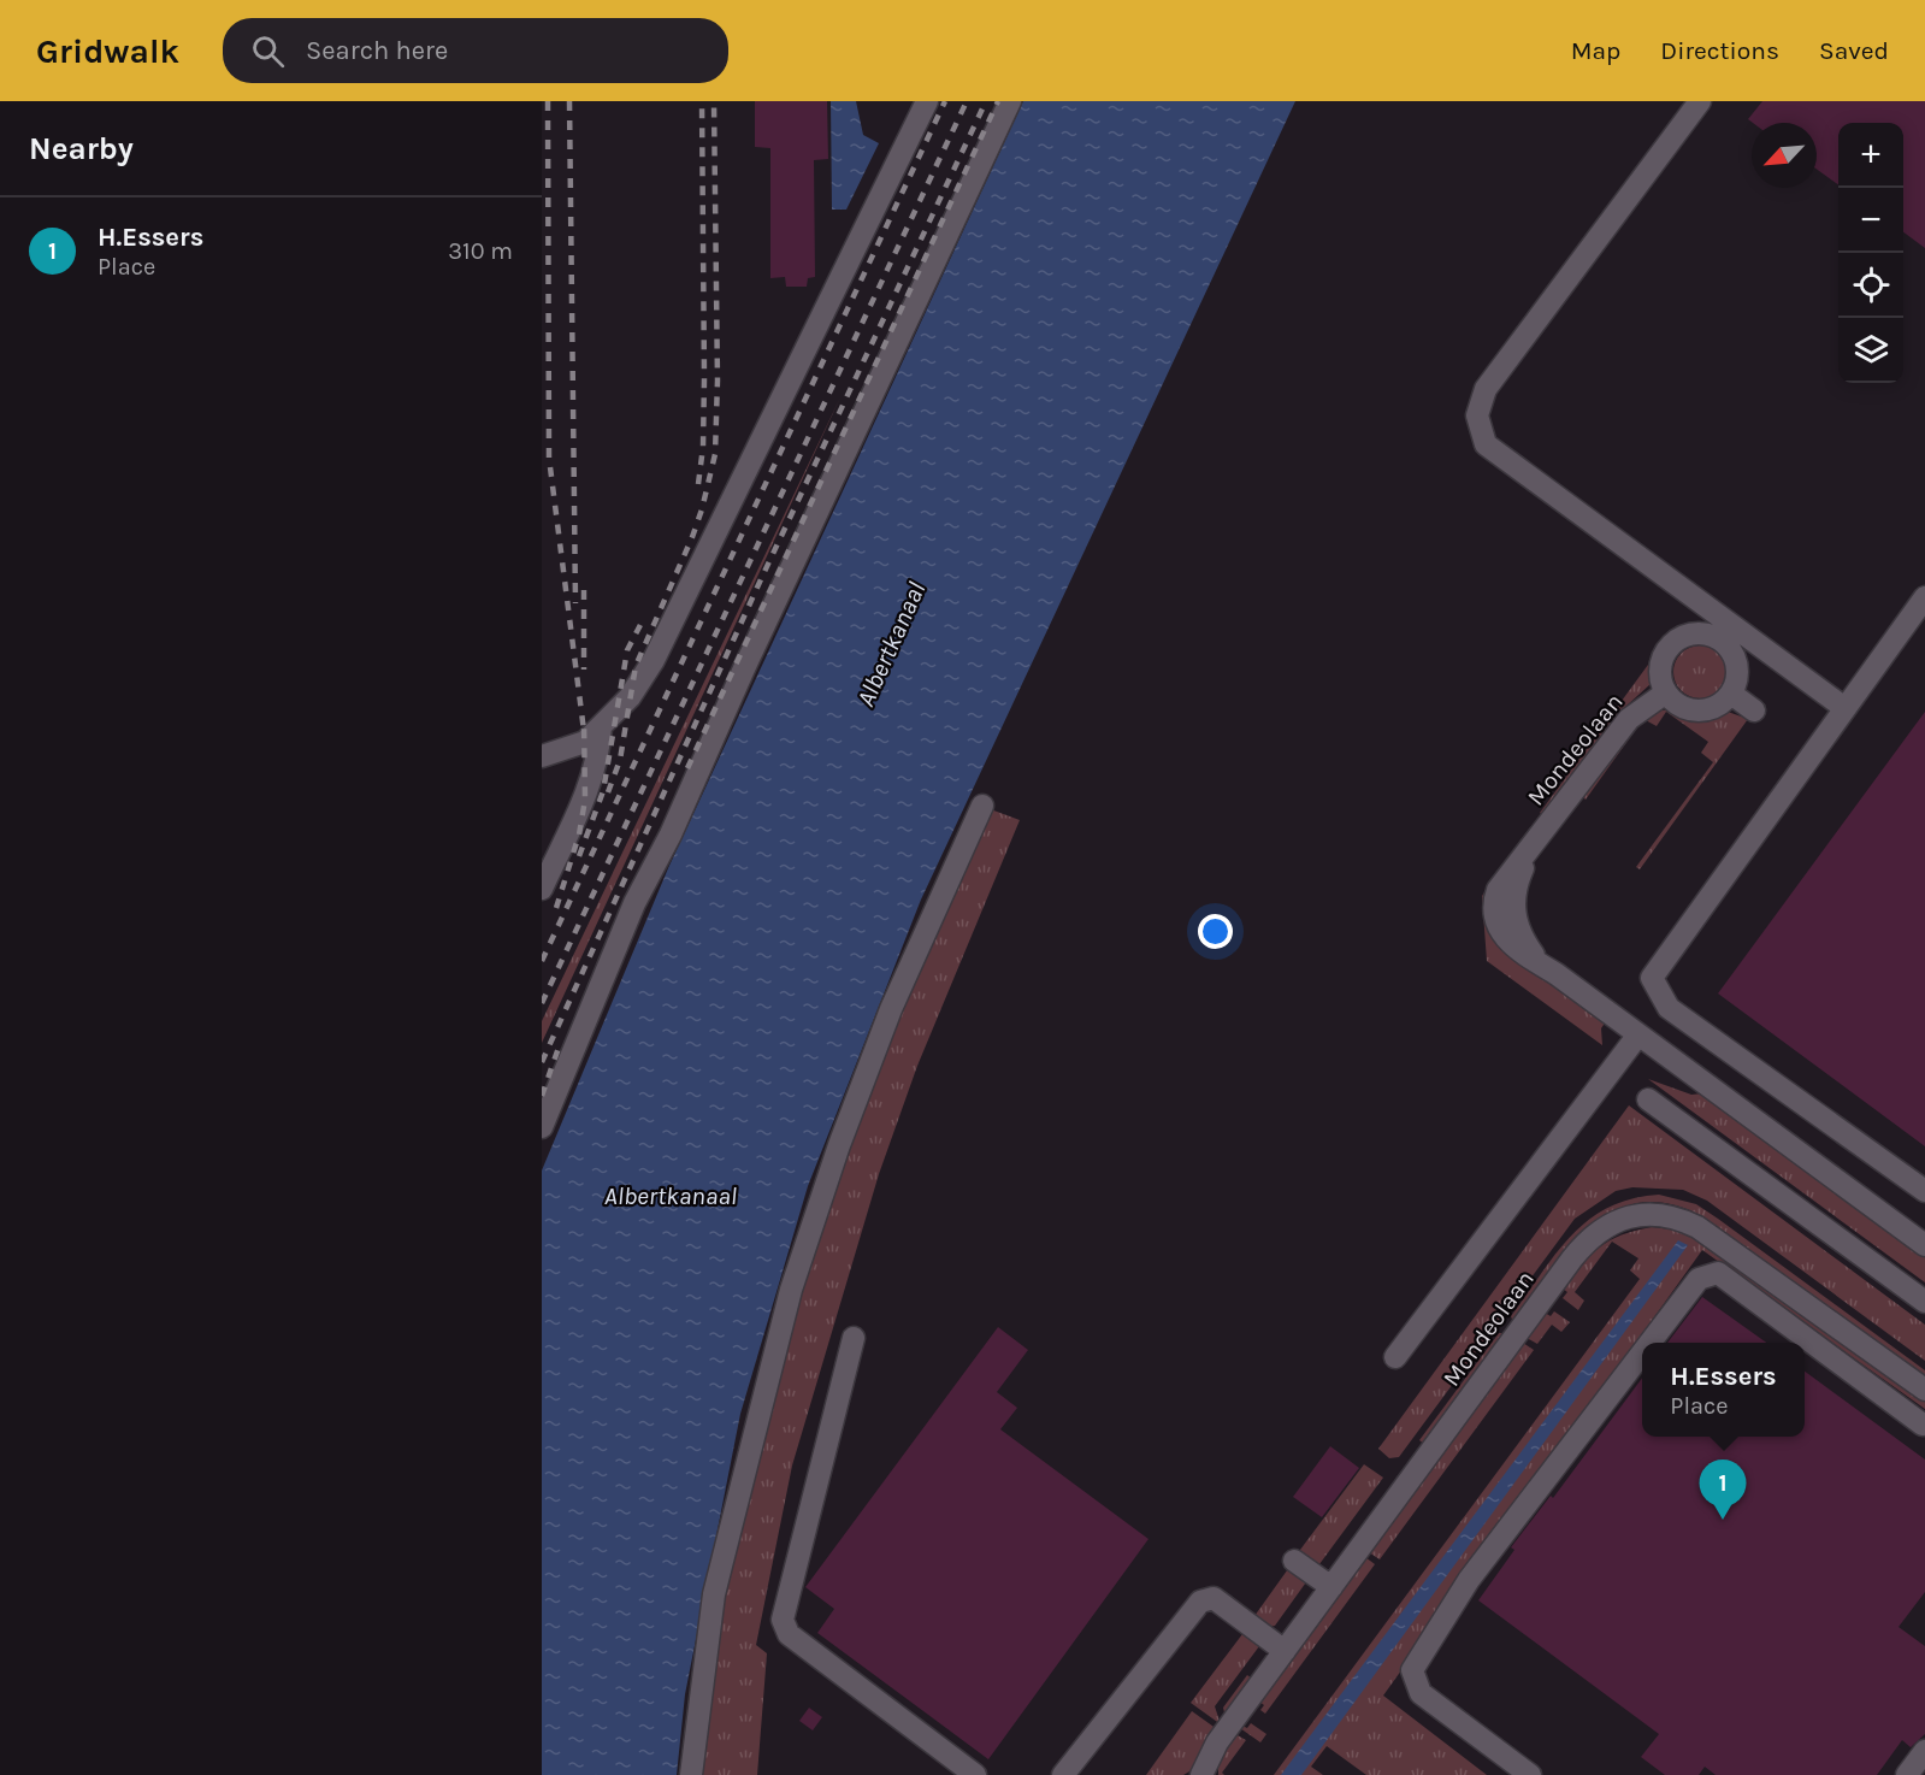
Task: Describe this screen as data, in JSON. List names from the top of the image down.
{
  "streets": {
    "street": ["Mondeolaan"]
  },
  "water": ["Albertkanaal"],
  "north": "bottom left",
  "page": {
    "header": "Gridwalk",
    "search": "Search here",
    "nav": ["Map", "Directions", "Saved"],
    "heading": "Nearby",
    "map_buttons": ["+", "−"],
    "list": [
      {
        "mark": "1",
        "name": "H.Essers",
        "note": "Place",
        "value": "310 m"
      }
    ],
    "popup": ["H.Essers", "Place"],
    "pins": "1"
  }
}
